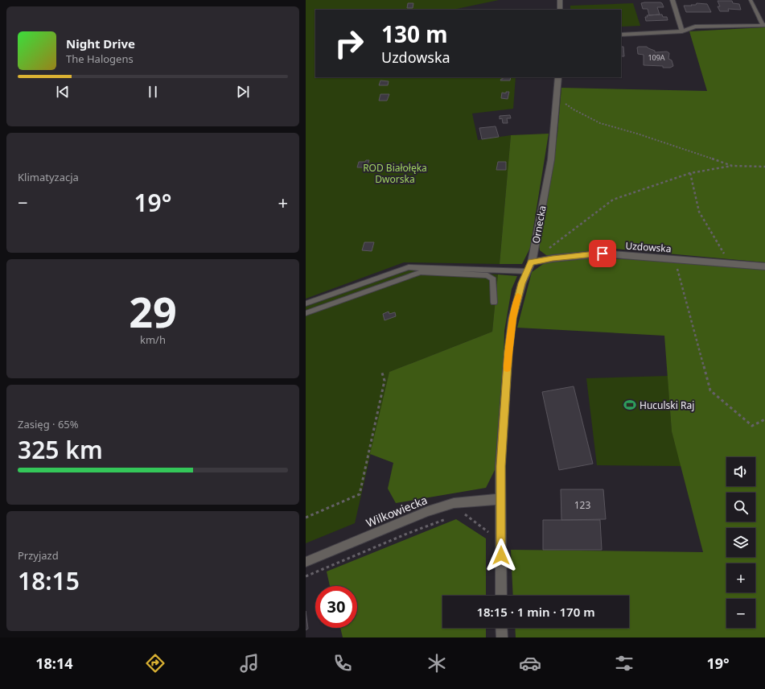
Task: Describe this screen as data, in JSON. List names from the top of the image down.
{
  "streets": {
    "street": ["Ornecka", "Uzdowska", "Wilkowiecka"]
  },
  "crossings": [
    ["Ornecka", "Uzdowska"],
    ["Ornecka", "Wilkowiecka"]
  ],
  "parks": ["ROD Białołęka Dworska"],
  "places": {
    "sports": ["Huculski Raj"]
  },
  "house_numbers": ["109A", "123"],
  "page": {
    "turn": ["130 m", "Uzdowska"],
    "song": ["Night Drive", "The Halogens"],
    "tile": [
      "Klimatyzacja",
      ["29", "km/h"],
      ["Zasięg · 65%", "325 km"],
      ["Przyjazd", "18:15"]
    ],
    "heat": ["−", "19°", "+"],
    "map_buttons": ["+", "−"],
    "limit": "30",
    "trip": "18:15 · 1 min · 170 m",
    "tabs": ["18:14", "19°"]
  }
}
